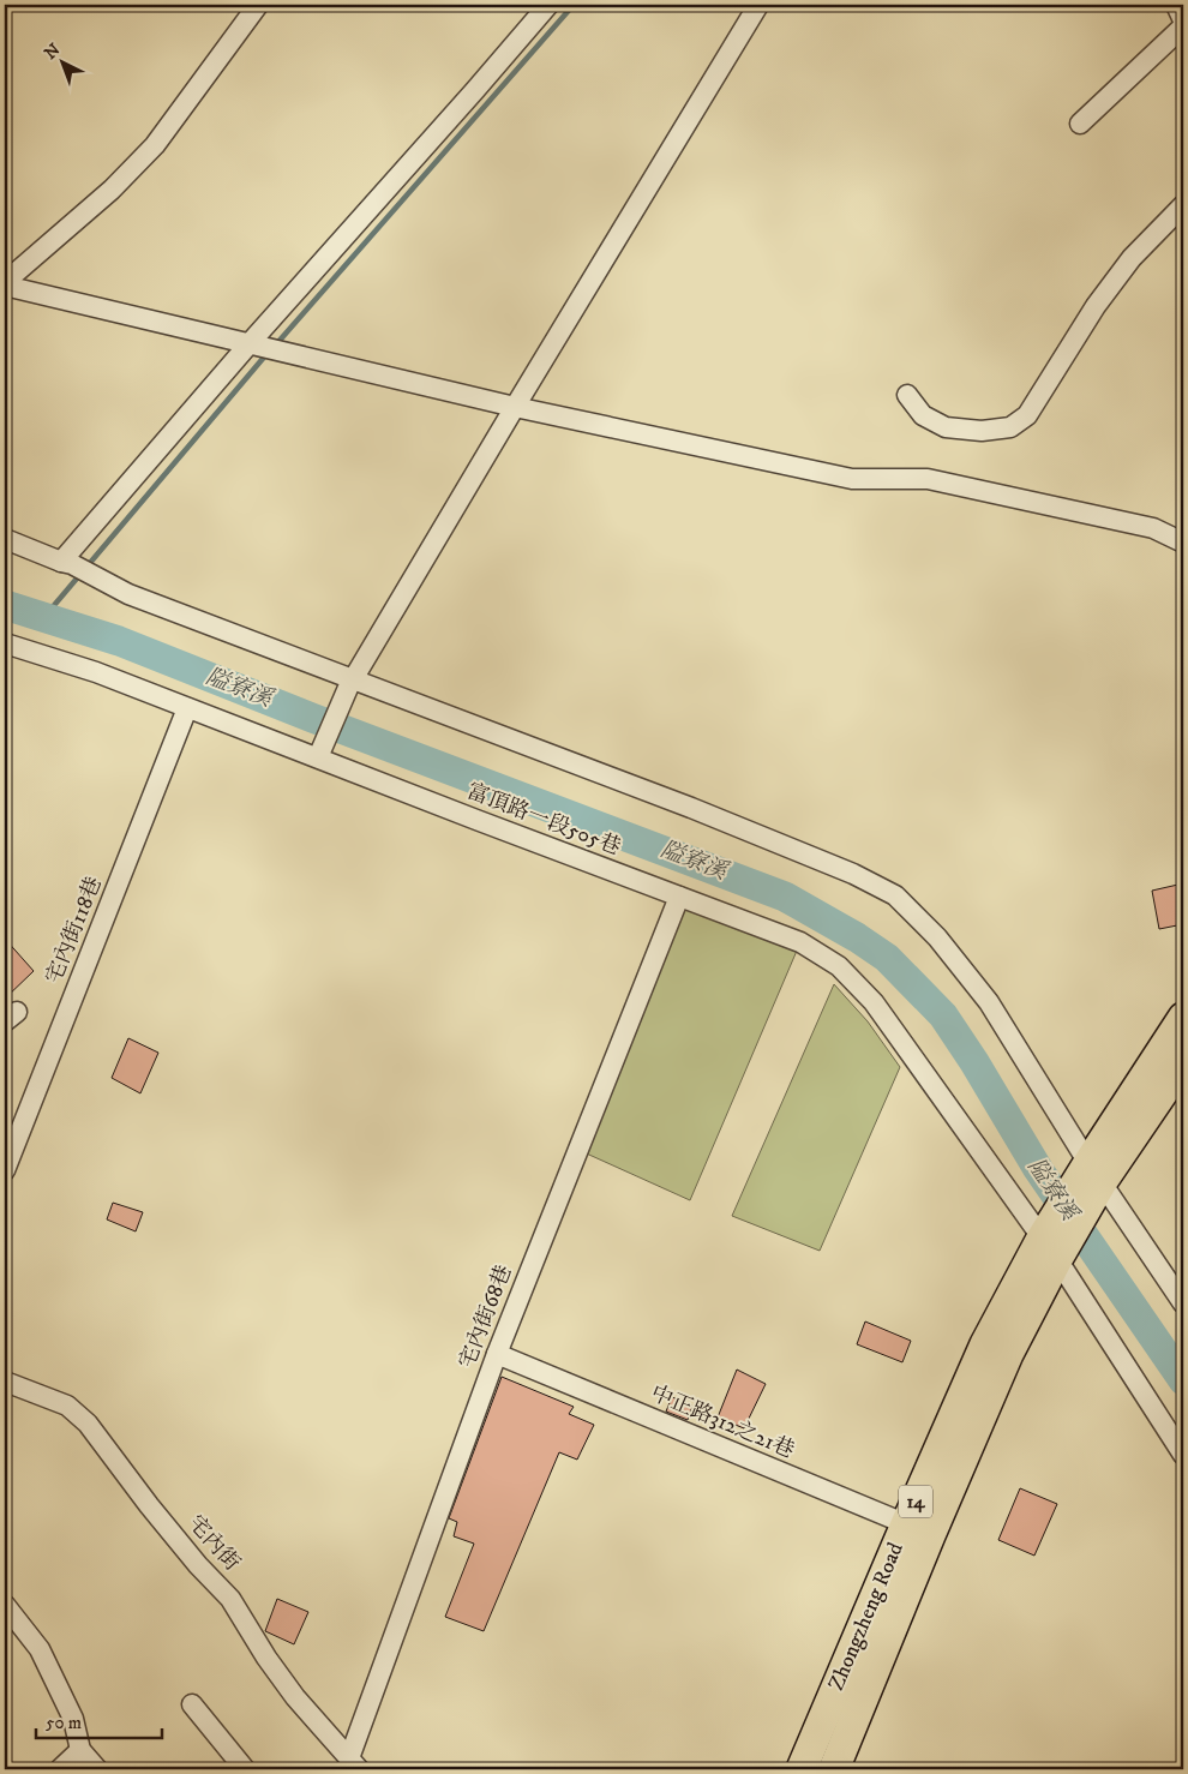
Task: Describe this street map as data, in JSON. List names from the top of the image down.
{
  "streets": {
    "main road": ["14", "Zhongzheng Road"],
    "street": [
      "富頂路一段505巷",
      "宅內街118巷",
      "宅內街68巷",
      "中正路312之21巷",
      "宅內街"
    ]
  },
  "crossings": [
    ["富頂路一段505巷", "宅內街118巷"],
    ["富頂路一段505巷", "宅內街68巷"],
    ["富頂路一段505巷", "14"],
    ["富頂路一段505巷", "Zhongzheng Road"],
    ["宅內街68巷", "中正路312之21巷"],
    ["宅內街68巷", "宅內街"],
    ["中正路312之21巷", "Zhongzheng Road"],
    ["14", "Zhongzheng Road"]
  ],
  "water": ["隘寮溪"],
  "scale_bar": "50 m",
  "north": "top left"
}
